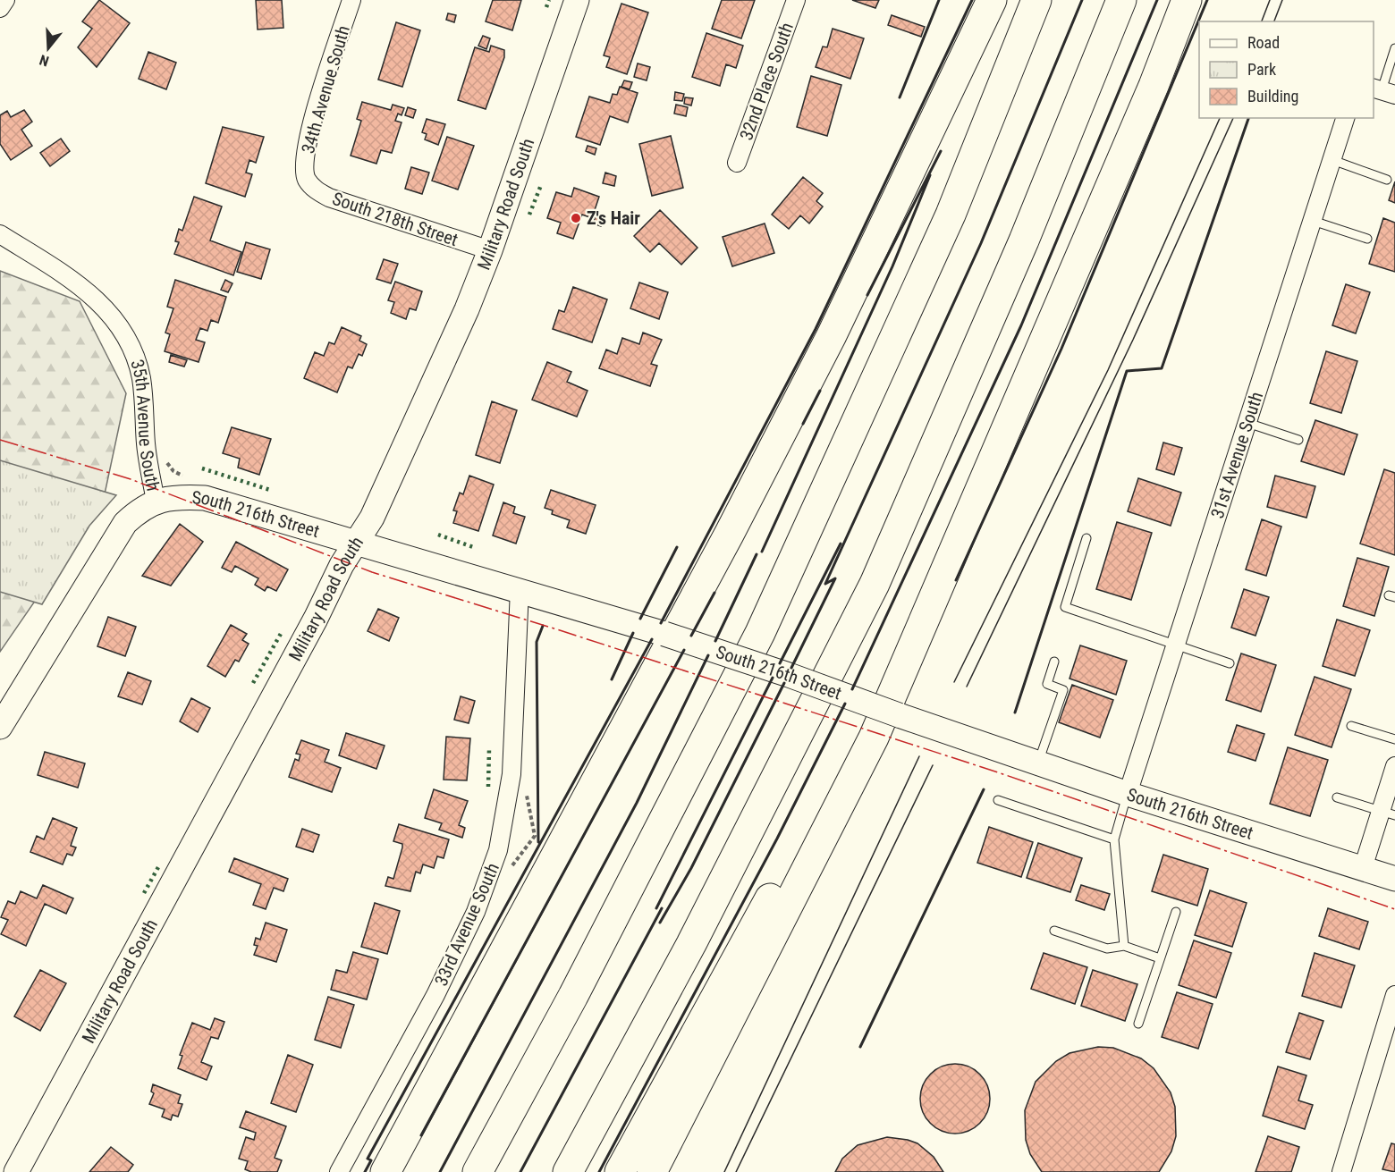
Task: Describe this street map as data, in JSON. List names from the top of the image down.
{
  "streets": {
    "main road": ["Military Road South", "35th Avenue South", "South 216th Street"],
    "street": [
      "32nd Place South",
      "34th Avenue South",
      "South 218th Street",
      "31st Avenue South",
      "33rd Avenue South"
    ]
  },
  "crossings": [
    ["34th Avenue South", "South 218th Street"],
    ["Military Road South", "South 218th Street"],
    ["Military Road South", "South 216th Street"],
    ["35th Avenue South", "South 216th Street"],
    ["31st Avenue South", "South 216th Street"],
    ["South 216th Street", "33rd Avenue South"]
  ],
  "places": ["Z's Hair"],
  "legend": ["Road", "Park", "Building"],
  "north": "bottom"
}
